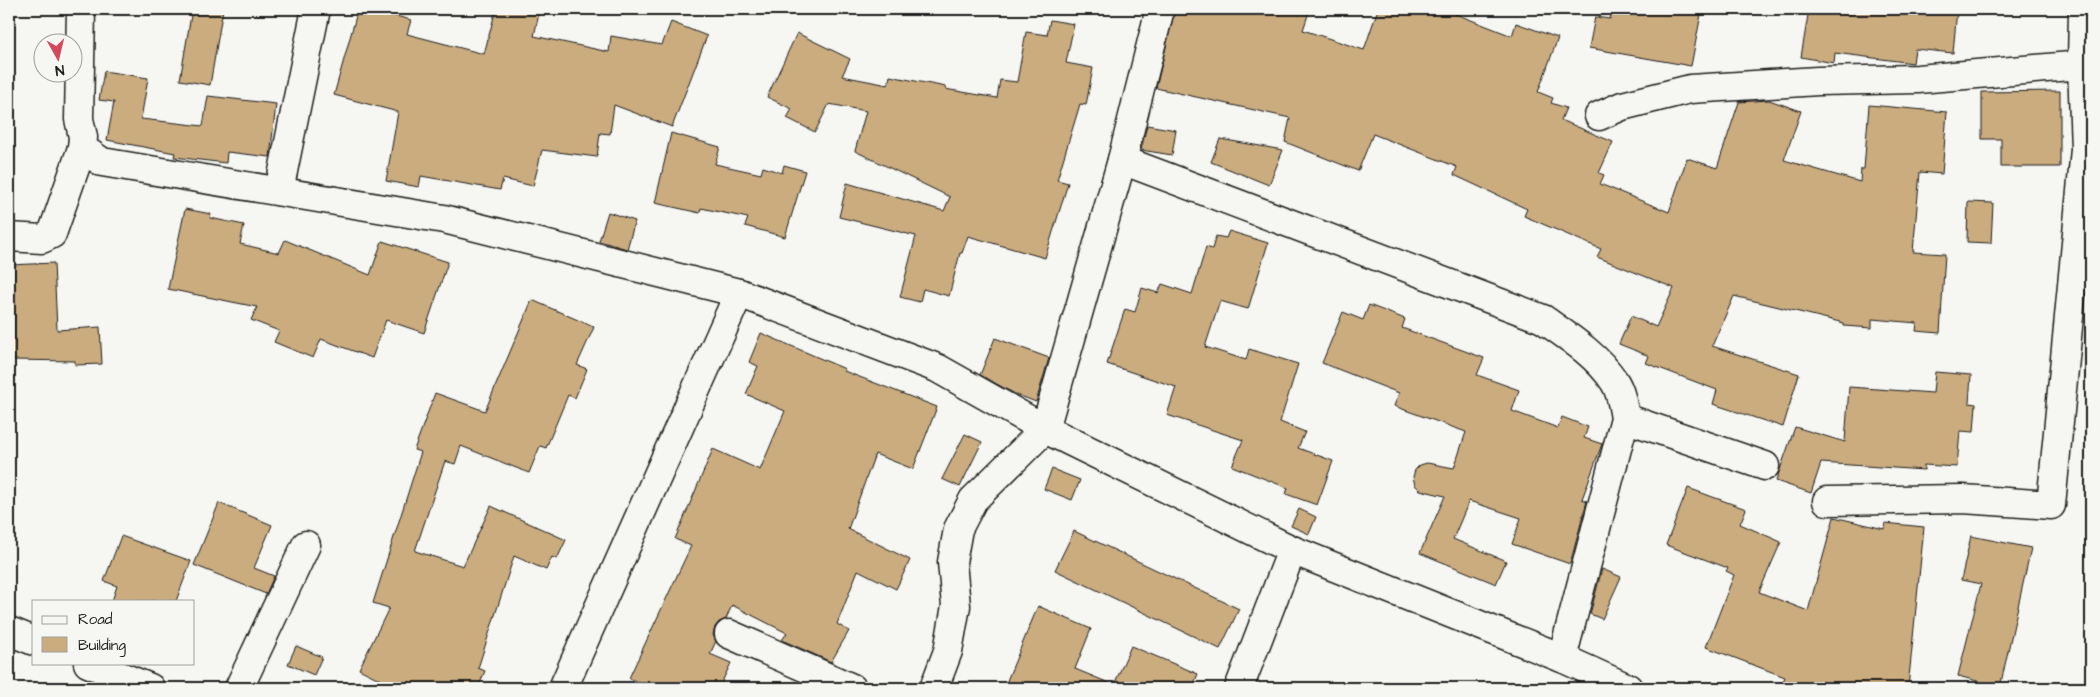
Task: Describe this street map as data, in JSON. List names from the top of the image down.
{
  "legend": ["Road", "Building"],
  "north": "bottom"
}
